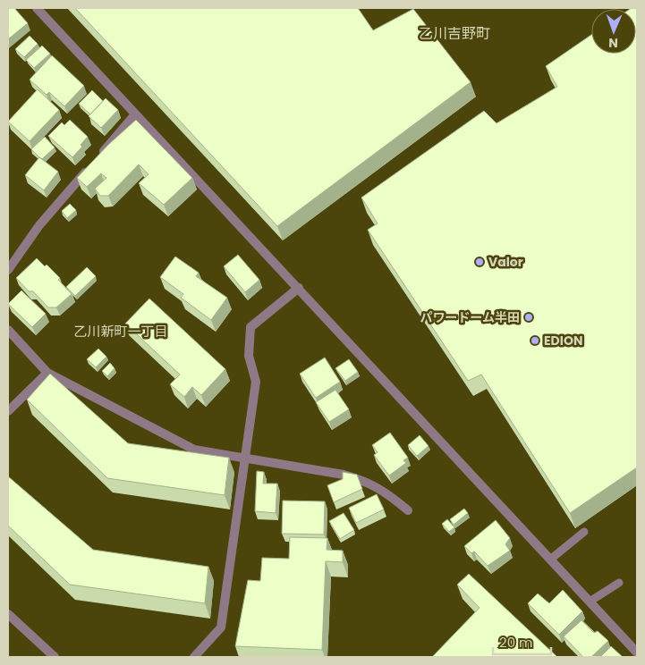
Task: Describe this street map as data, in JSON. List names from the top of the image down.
{
  "districts": ["乙川吉野町", "乙川新町一丁目"],
  "places": ["Valor", "パワードーム半田", "EDION"],
  "scale_bar": "20 m",
  "north": "bottom"
}
